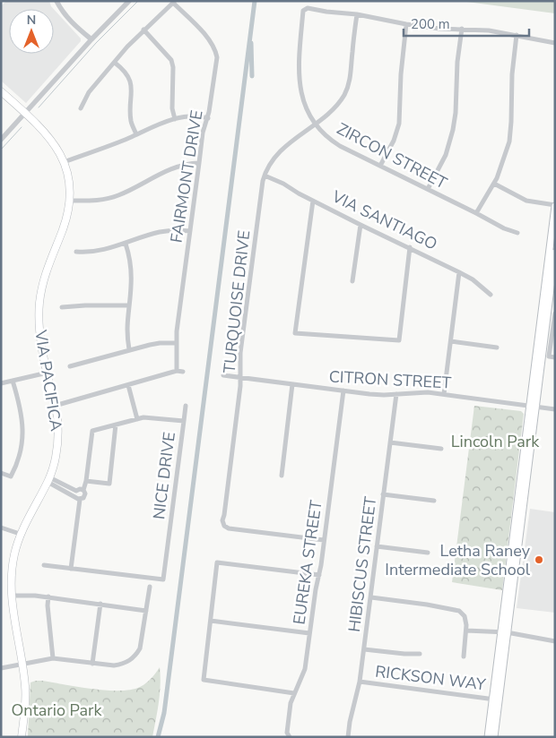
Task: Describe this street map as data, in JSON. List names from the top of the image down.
{
  "streets": {
    "main road": ["VIA PACIFICA"],
    "street": [
      "ZIRCON STREET",
      "FAIRMONT DRIVE",
      "VIA SANTIAGO",
      "TURQUOISE DRIVE",
      "CITRON STREET",
      "NICE DRIVE",
      "EUREKA STREET",
      "HIBISCUS STREET",
      "RICKSON WAY"
    ]
  },
  "crossings": [
    ["ZIRCON STREET", "TURQUOISE DRIVE"],
    ["VIA SANTIAGO", "TURQUOISE DRIVE"],
    ["TURQUOISE DRIVE", "CITRON STREET"],
    ["TURQUOISE DRIVE", "EUREKA STREET"],
    ["CITRON STREET", "EUREKA STREET"],
    ["CITRON STREET", "HIBISCUS STREET"],
    ["HIBISCUS STREET", "RICKSON WAY"]
  ],
  "parks": ["Lincoln Park", "Ontario Park"],
  "places": ["Letha Raney Intermediate School"],
  "scale_bar": "200 m",
  "north": "top"
}
